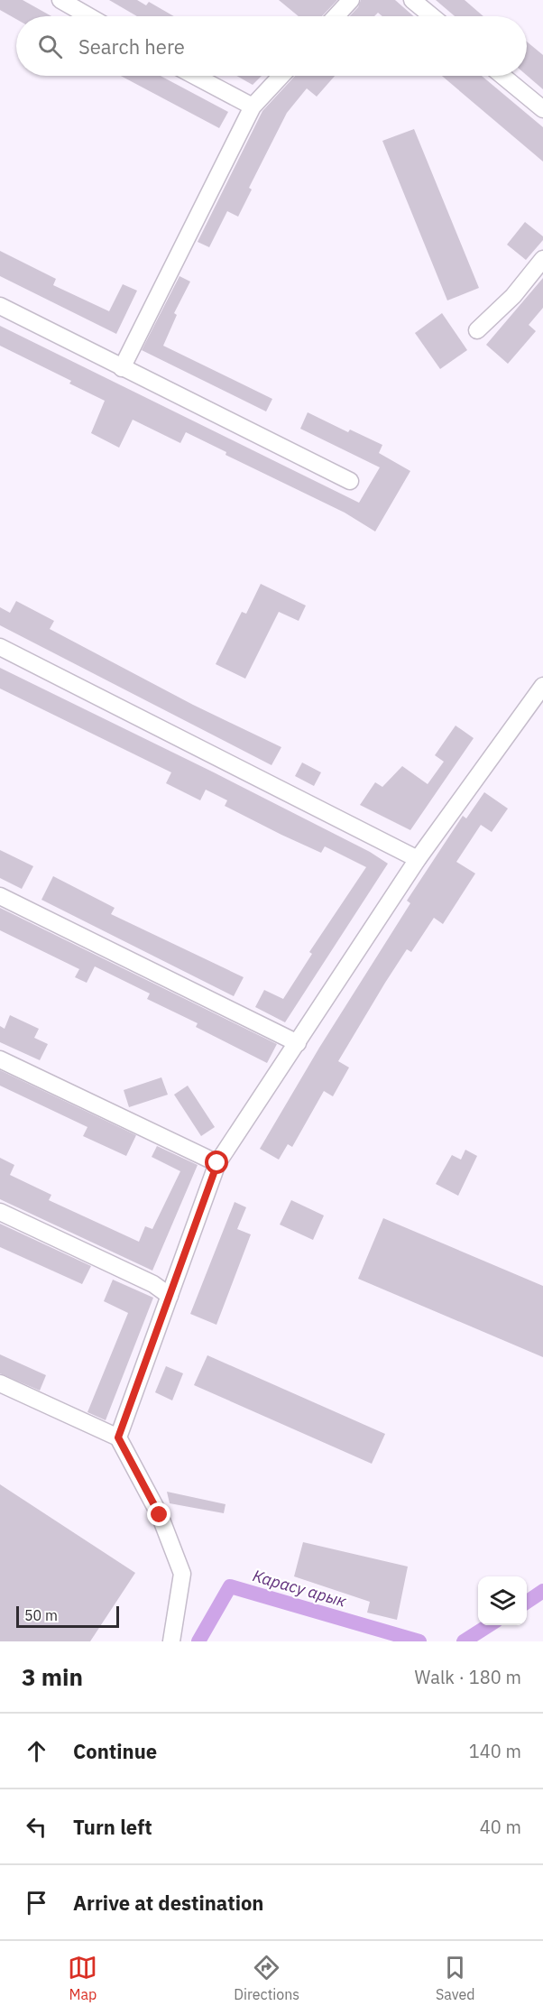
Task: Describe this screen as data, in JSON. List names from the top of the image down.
{
  "water": ["Карасу арык"],
  "scale_bar": "50 m",
  "page": {
    "search": "Search here",
    "scale": "50 m",
    "heading": ["3 min", "Walk · 180 m"],
    "list": [
      ["Continue", "140 m"],
      ["Turn left", "40 m"],
      "Arrive at destination"
    ],
    "nav": ["Map", "Directions", "Saved"]
  }
}
